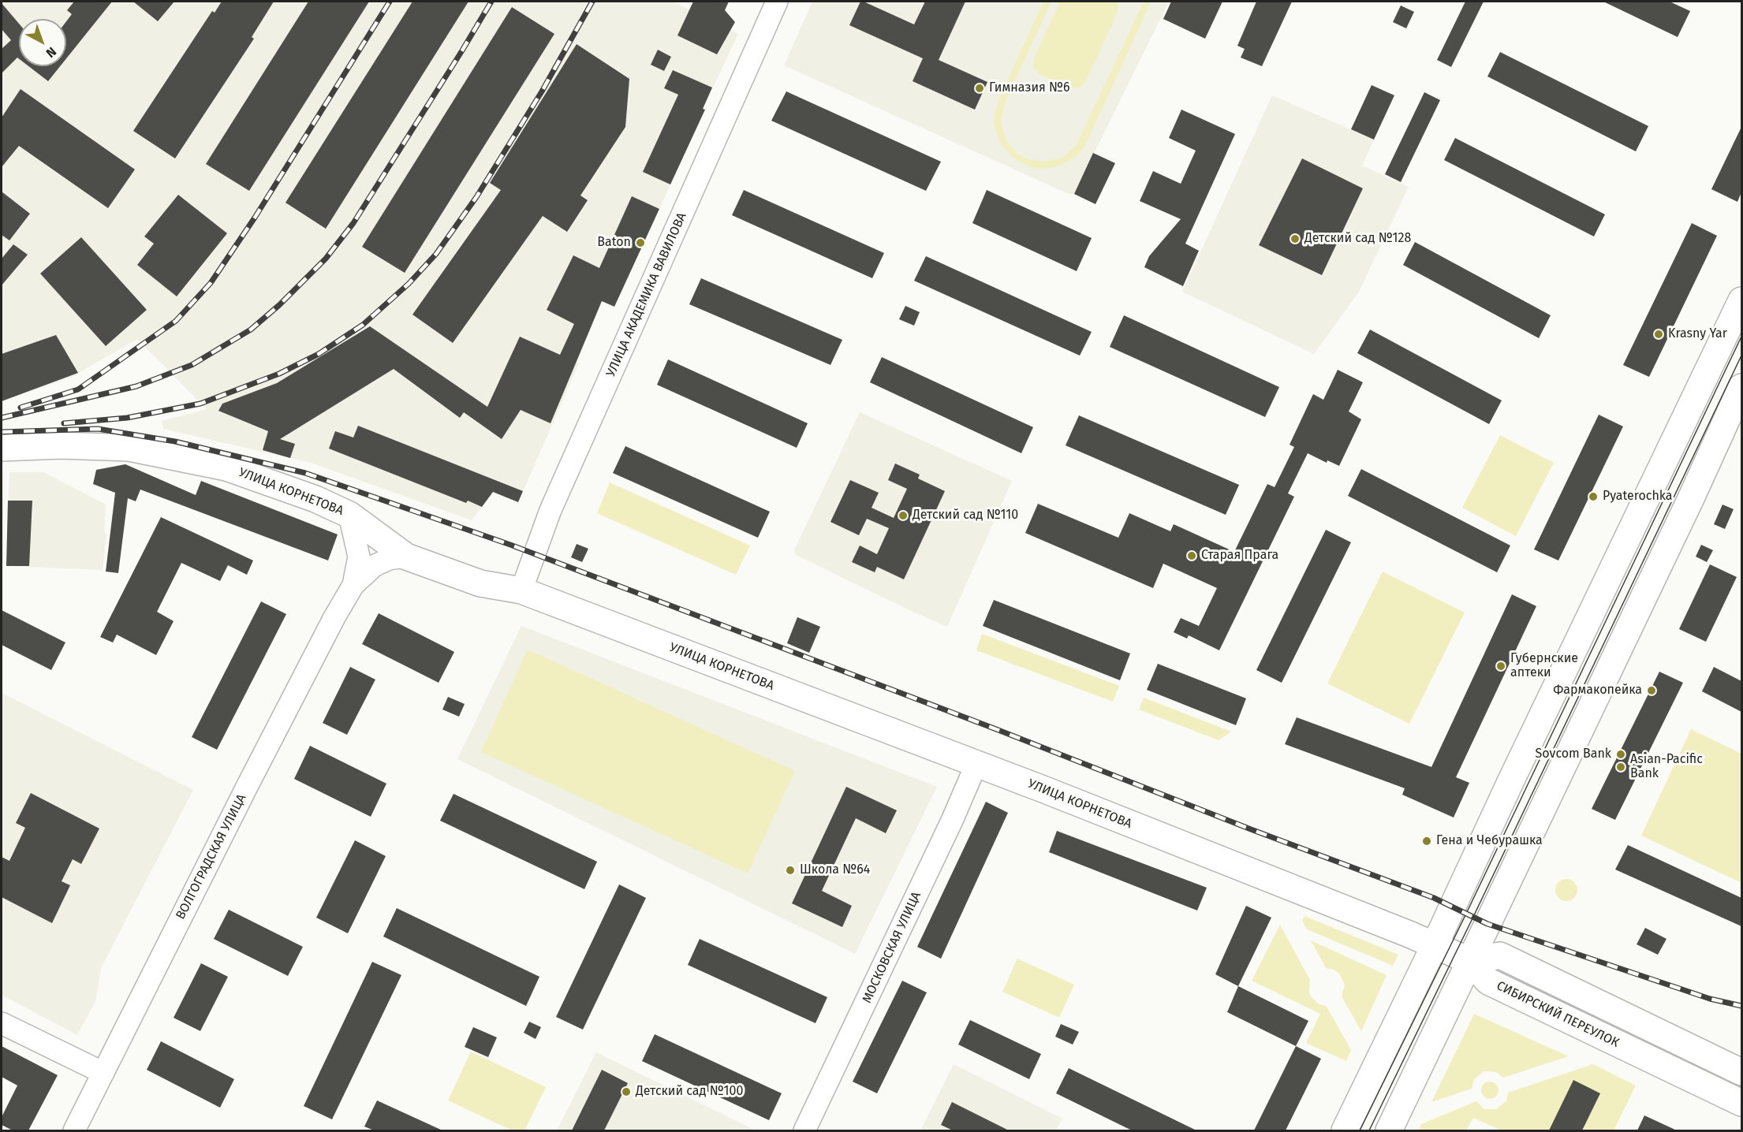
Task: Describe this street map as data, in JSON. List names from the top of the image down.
{
  "streets": {
    "main road": ["УЛИЦА КОРНЕТОВА", "СИБИРСКИЙ ПЕРЕУЛОК"],
    "street": ["УЛИЦА АКАДЕМИКА ВАВИЛОВА", "ВОЛГОГРАДСКАЯ УЛИЦА", "МОСКОВСКАЯ УЛИЦА"]
  },
  "crossings": [
    ["УЛИЦА АКАДЕМИКА ВАВИЛОВА", "УЛИЦА КОРНЕТОВА"],
    ["УЛИЦА КОРНЕТОВА", "МОСКОВСКАЯ УЛИЦА"],
    ["УЛИЦА КОРНЕТОВА", "СИБИРСКИЙ ПЕРЕУЛОК"]
  ],
  "places": [
    "Гимназия №6",
    "Детский сад №128",
    "Baton",
    "Krasny Yar",
    "Pyaterochka",
    "Детский сад №110",
    "Старая Прага",
    "Губернские аптеки",
    "Фармакопейка",
    "Sovcom Bank",
    "Asian-Pacific Bank",
    "Гена и Чебурашка",
    "Школа №64",
    "Детский сад №100"
  ],
  "north": "bottom right"
}
